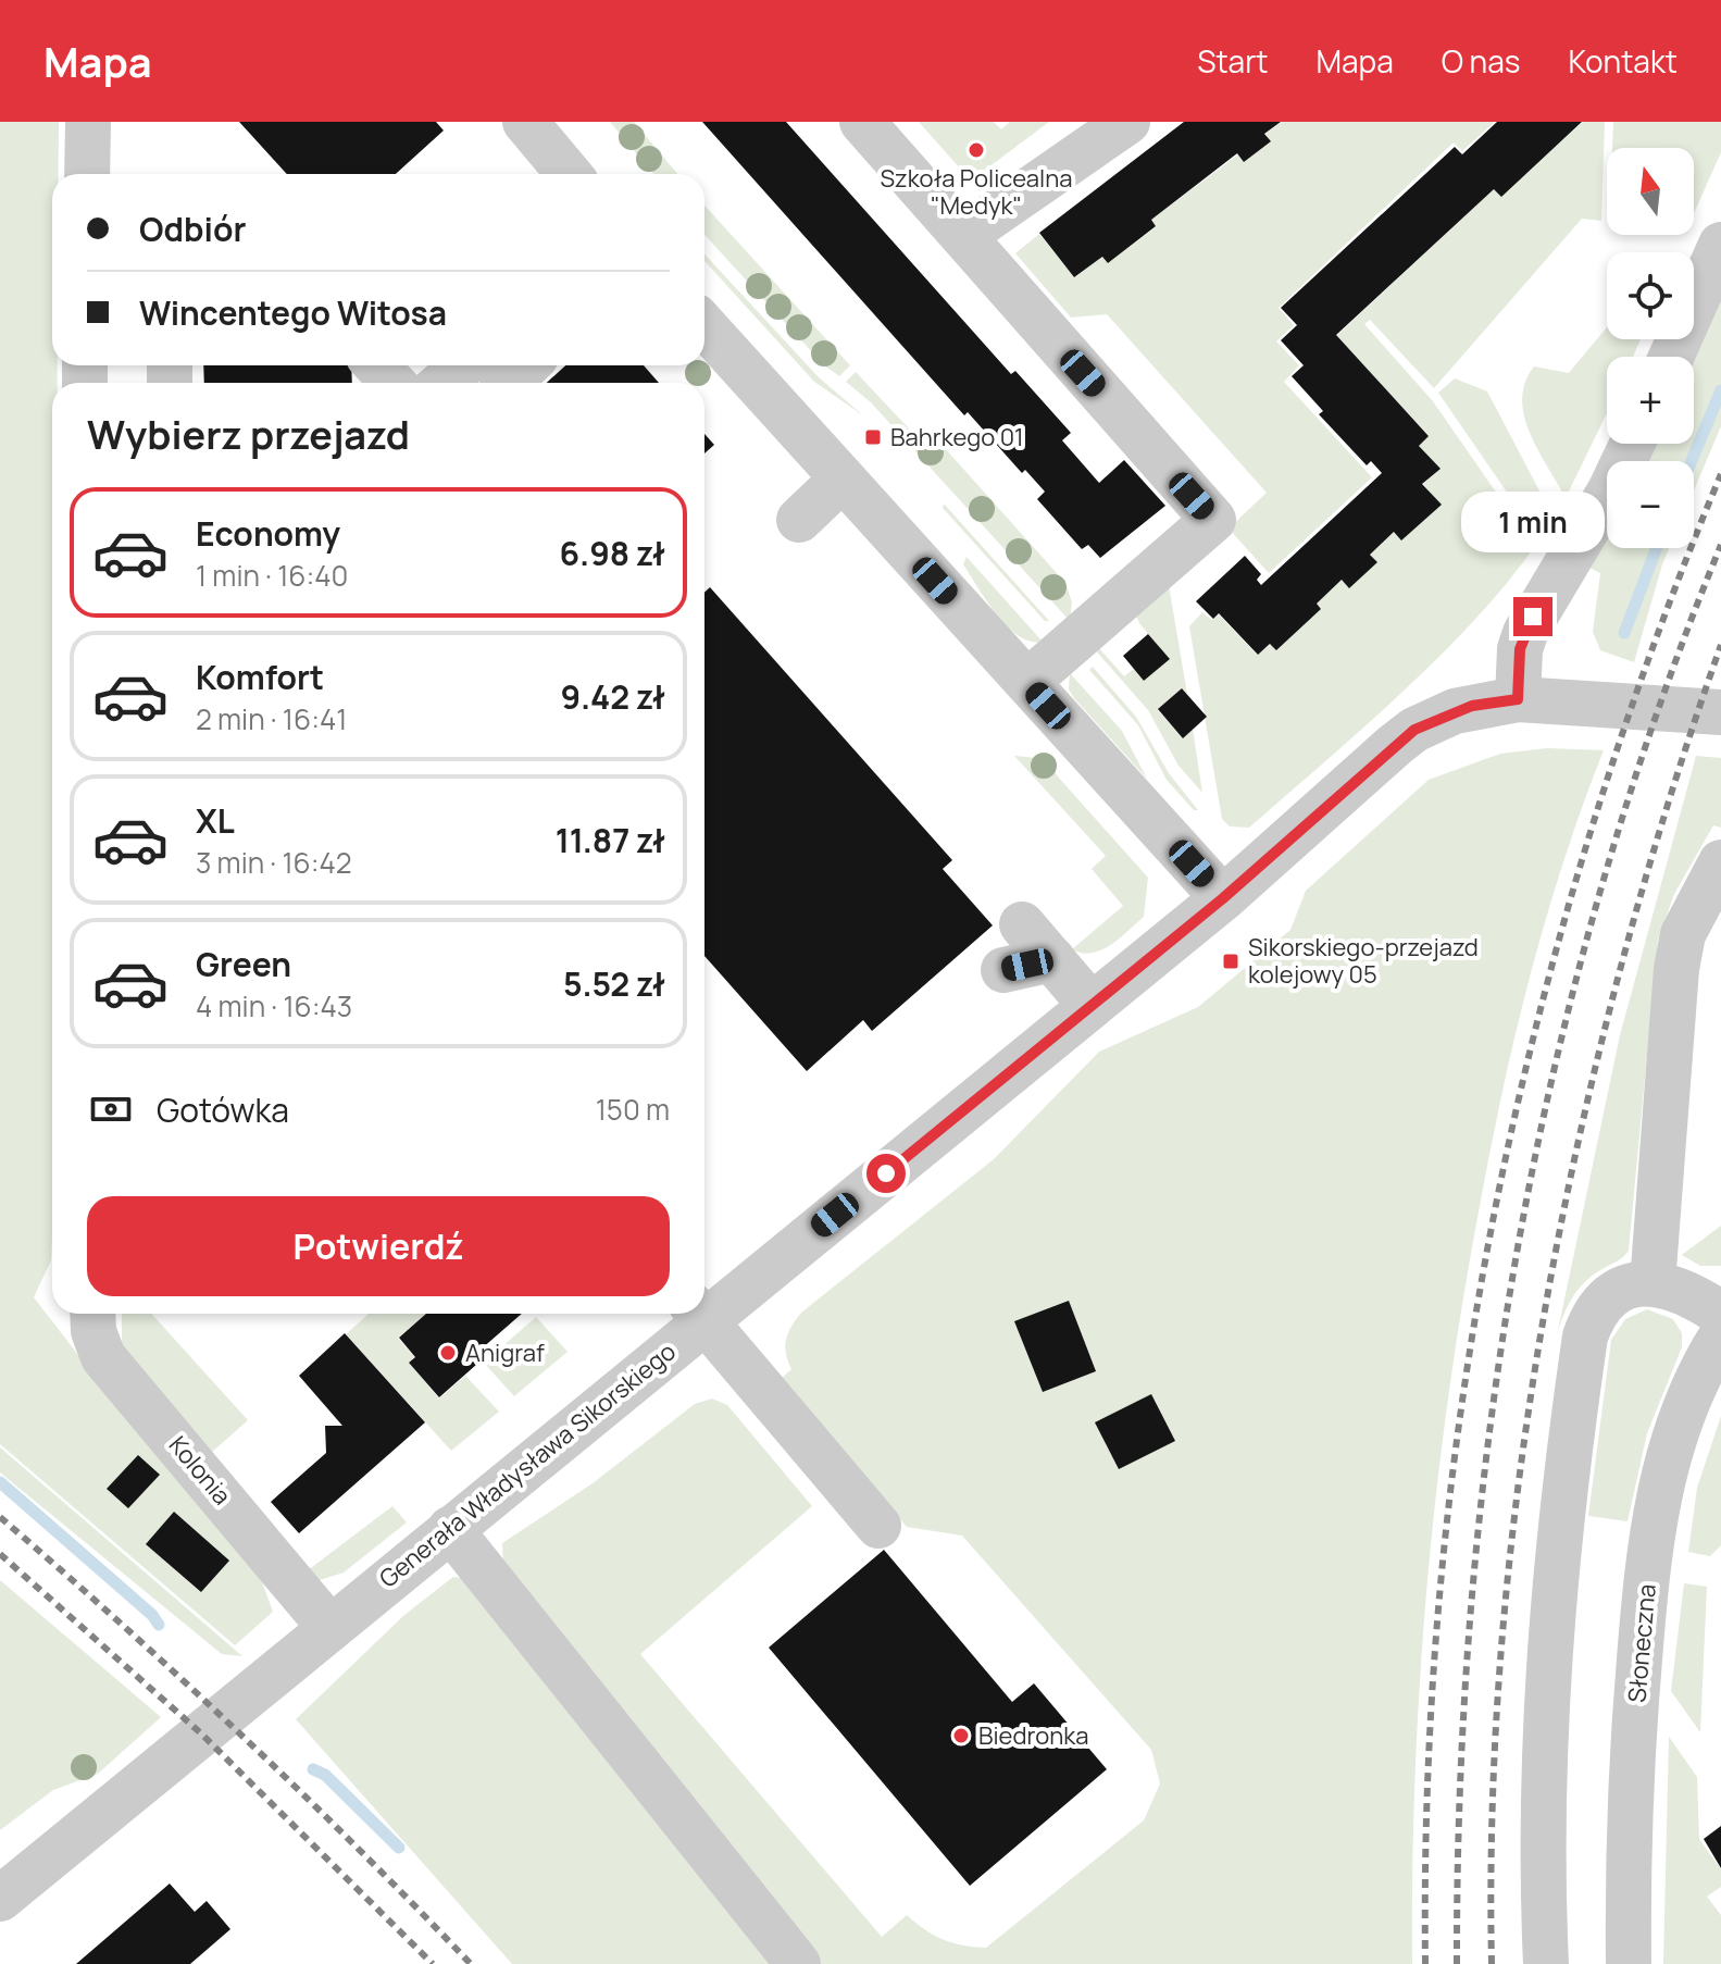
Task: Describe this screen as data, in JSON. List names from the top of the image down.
{
  "streets": {
    "street": ["Generała Władysława Sikorskiego", "Kolonia", "Słoneczna"]
  },
  "crossings": [
    ["Generała Władysława Sikorskiego", "Kolonia"]
  ],
  "places": {
    "other": ["Szkoła Policealna \"Medyk\"", "Anigraf", "Biedronka"],
    "transit": ["Bahrkego 01", "Sikorskiego-przejazd kolejowy 05"]
  },
  "north": "top",
  "page": {
    "header": "Mapa",
    "nav": [
      "Start",
      "Mapa",
      "O nas",
      "Kontakt"
    ],
    "map_buttons": ["+", "−"],
    "banner": ["Odbiór", "Wincentego Witosa"],
    "heading": "Wybierz przejazd",
    "list": [
      {
        "name": "Economy",
        "note": "1 min · 16:40",
        "value": "6.98 zł"
      },
      {
        "name": "Komfort",
        "note": "2 min · 16:41",
        "value": "9.42 zł"
      },
      {
        "name": "XL",
        "note": "3 min · 16:42",
        "value": "11.87 zł"
      },
      {
        "name": "Green",
        "note": "4 min · 16:43",
        "value": "5.52 zł"
      }
    ],
    "bubble": "1 min",
    "pay": ["Gotówka", "150 m"],
    "buttons": "Potwierdź"
  }
}
